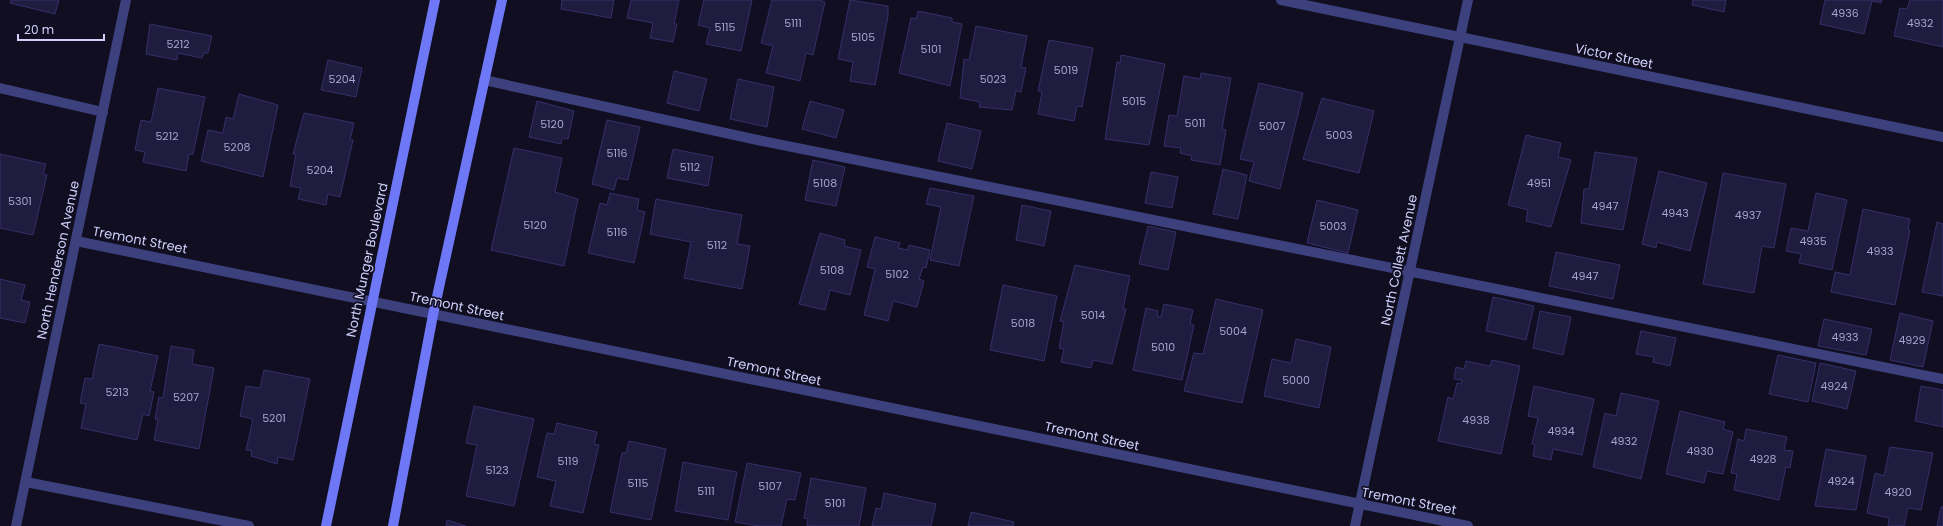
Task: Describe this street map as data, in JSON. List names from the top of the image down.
{
  "streets": {
    "main road": ["North Munger Boulevard"],
    "street": [
      "Victor Street",
      "Tremont Street",
      "North Henderson Avenue",
      "North Collett Avenue"
    ]
  },
  "crossings": [
    ["Victor Street", "North Collett Avenue"],
    ["Tremont Street", "North Henderson Avenue"],
    ["Tremont Street", "North Munger Boulevard"],
    ["Tremont Street", "North Collett Avenue"]
  ],
  "house_numbers": [
    "4936",
    "5111",
    "4932",
    "5115",
    "5105",
    "5212",
    "5101",
    "5019",
    "5204",
    "5023",
    "5015",
    "5011",
    "5120",
    "5007",
    "5003",
    "5212",
    "5208",
    "5116",
    "5112",
    "5204",
    "5108",
    "4951",
    "5301",
    "4947",
    "4943",
    "4937",
    "5120",
    "5003",
    "5116",
    "4935",
    "5112",
    "4933",
    "5108",
    "5102",
    "4947",
    "5014",
    "5018",
    "5004",
    "4933",
    "4929",
    "5010",
    "5000",
    "4924",
    "5213",
    "5207",
    "5201",
    "4938",
    "4934",
    "4932",
    "4930",
    "4928",
    "5119",
    "5123",
    "4924",
    "5115",
    "5107",
    "5111",
    "4920",
    "5101"
  ],
  "scale_bar": "20 m"
}
